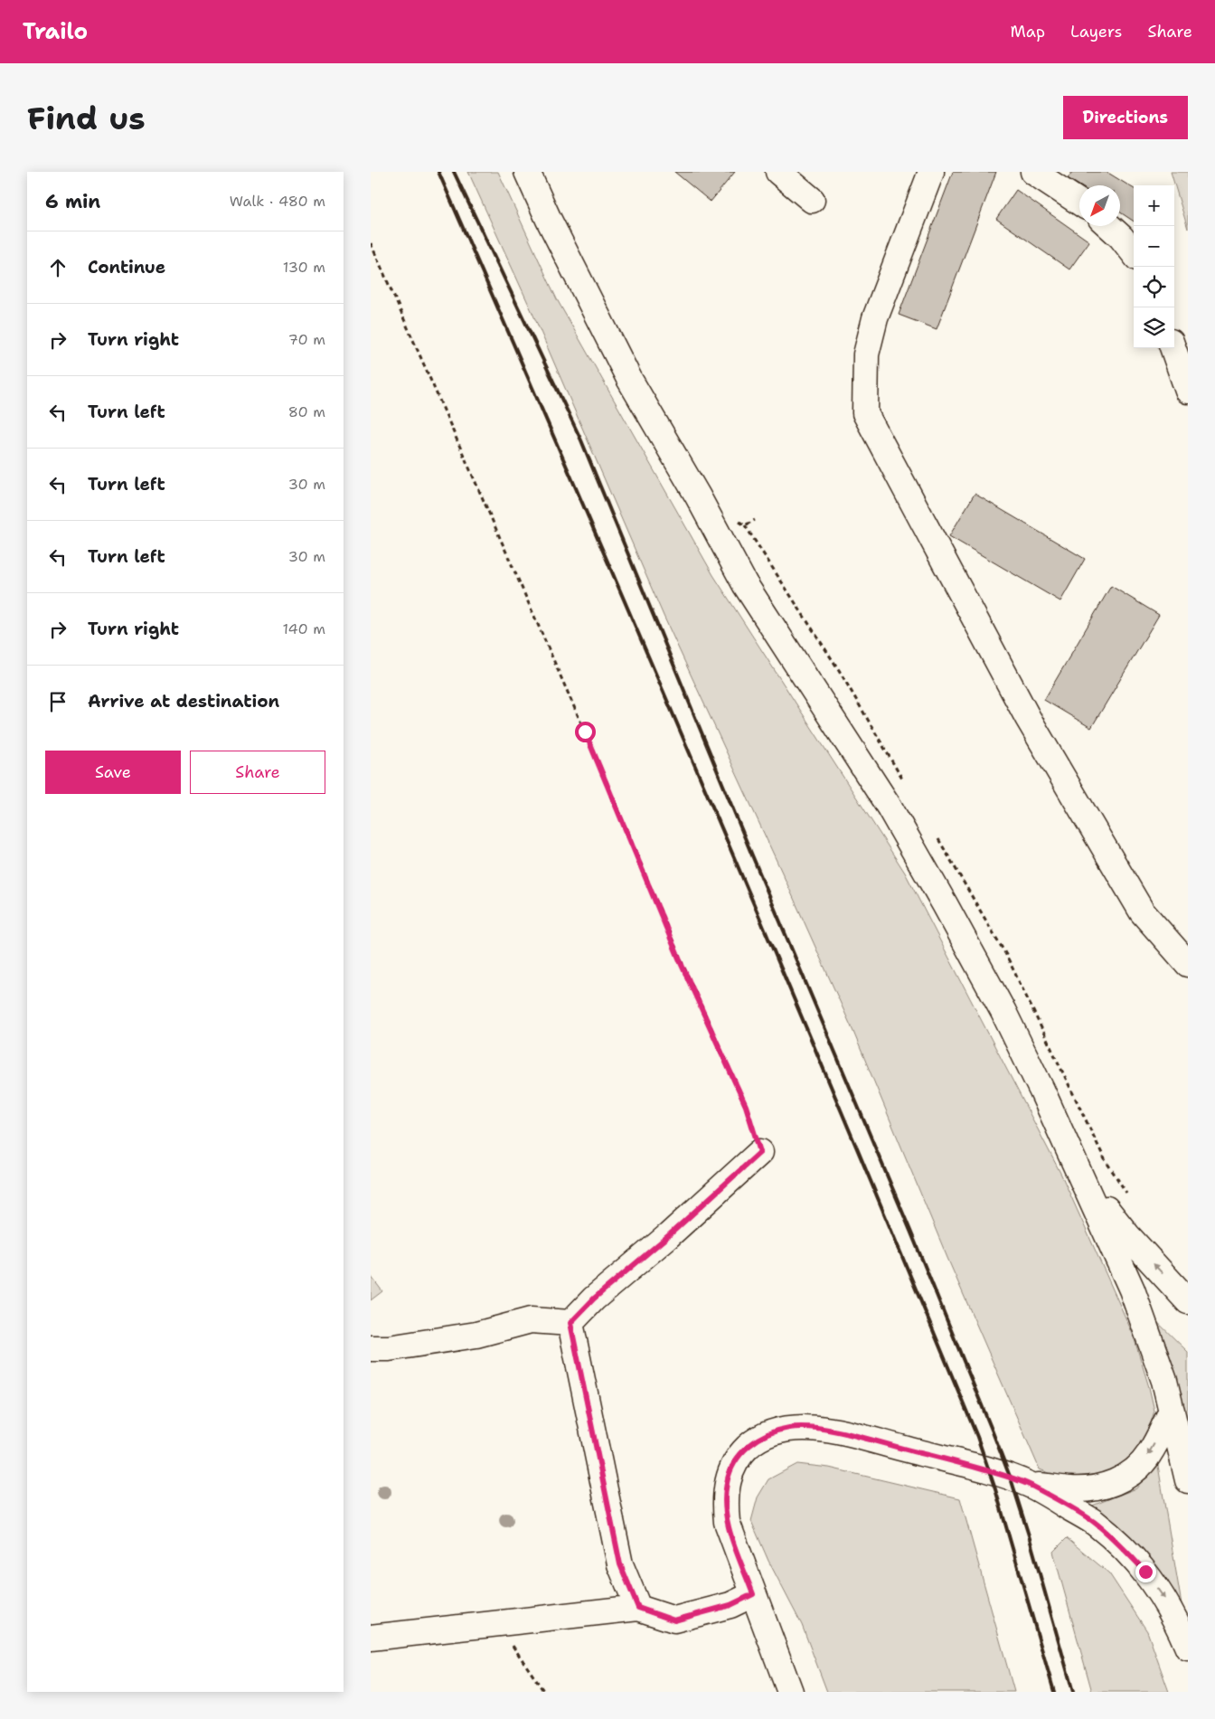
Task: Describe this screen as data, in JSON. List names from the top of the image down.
{
  "north": "bottom left",
  "page": {
    "header": "Trailo",
    "nav": ["Map", "Layers", "Share"],
    "buttons": [
      "Directions",
      ["Save", "Share"]
    ],
    "title": "Find us",
    "heading": ["6 min", "Walk · 480 m"],
    "map_buttons": ["+", "−"],
    "list": [
      ["Continue", "130 m"],
      ["Turn right", "70 m"],
      ["Turn left", "80 m"],
      ["Turn left", "30 m"],
      ["Turn left", "30 m"],
      ["Turn right", "140 m"],
      "Arrive at destination"
    ]
  }
}
